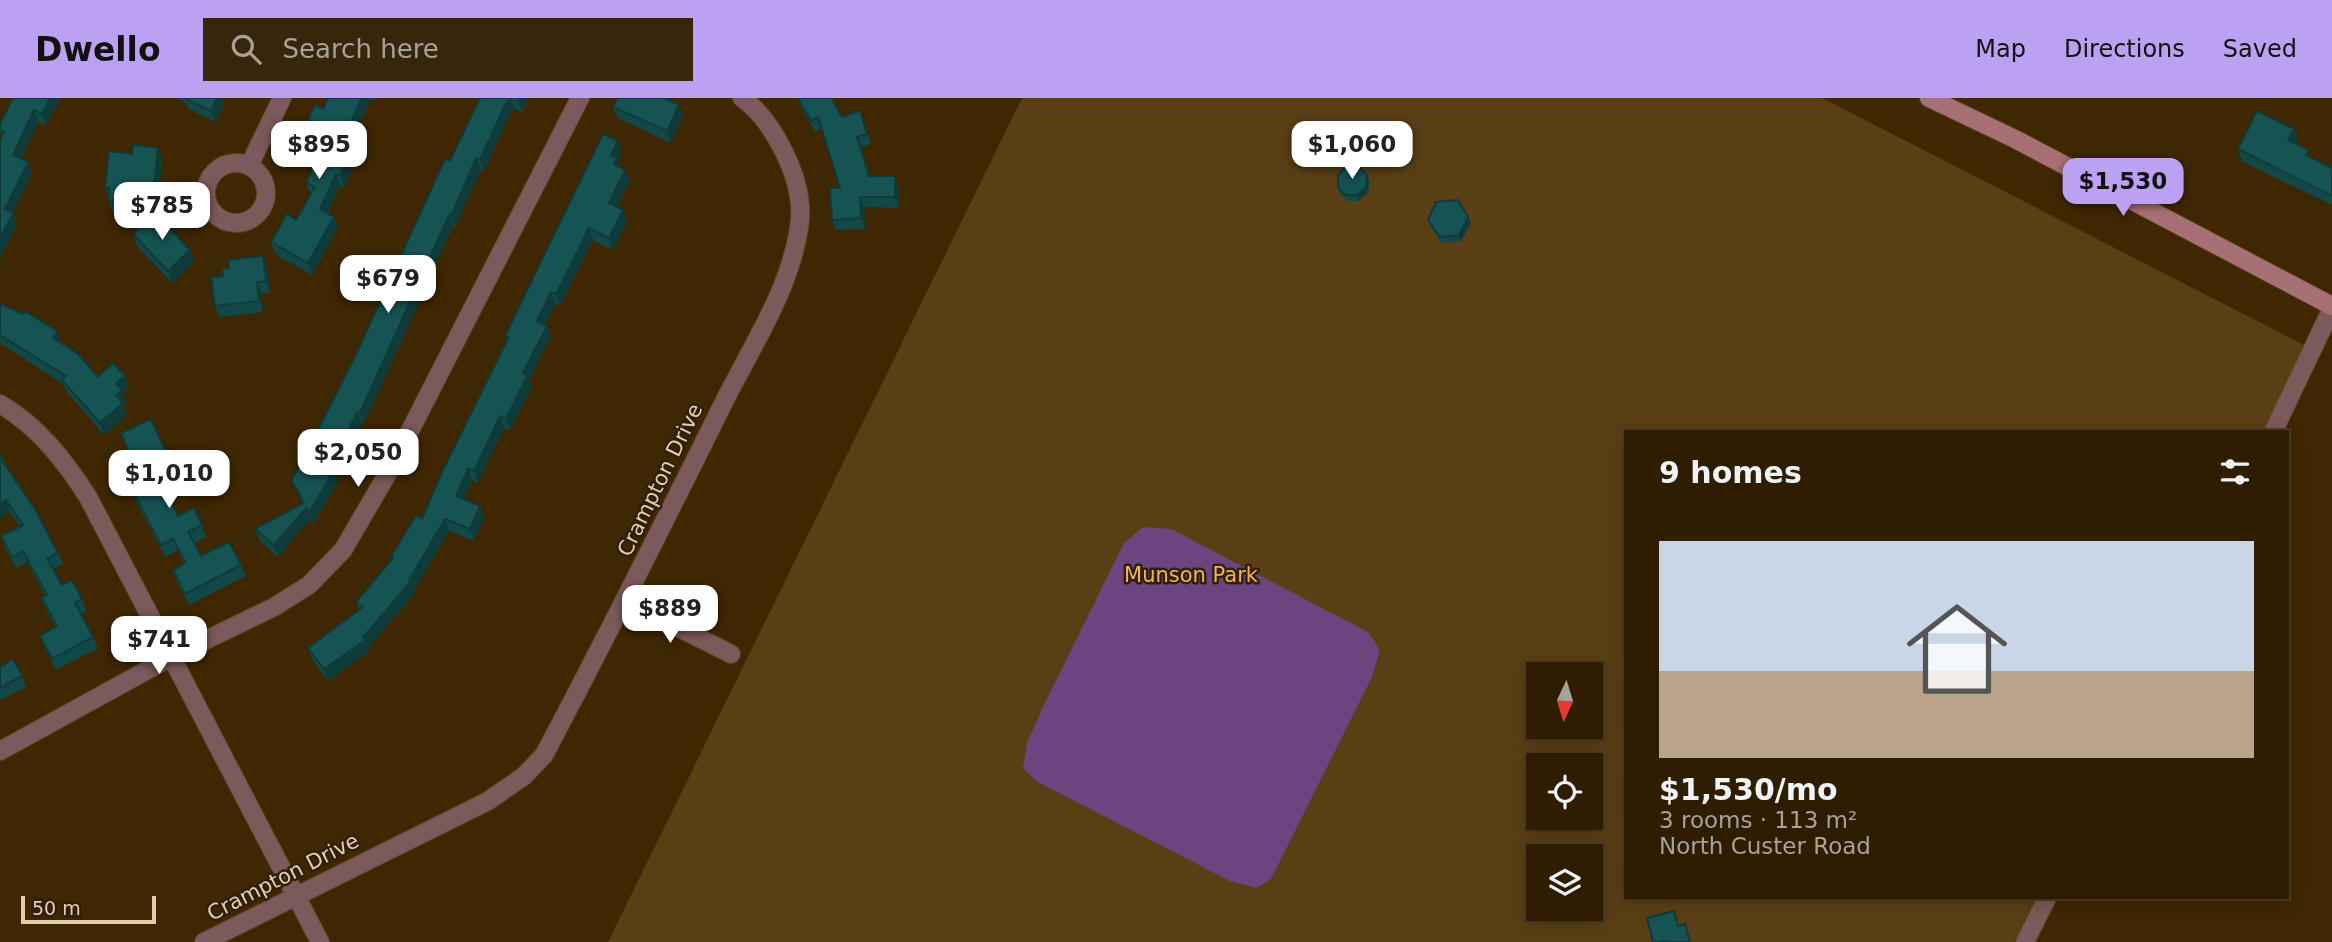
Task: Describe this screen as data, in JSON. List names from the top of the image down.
{
  "streets": {
    "street": ["Crampton Drive"]
  },
  "parks": ["Munson Park"],
  "scale_bar": "50 m",
  "north": "bottom",
  "page": {
    "header": "Dwello",
    "search": "Search here",
    "nav": ["Map", "Directions", "Saved"],
    "price": [
      "$895",
      "$1,060",
      "$1,530",
      "$785",
      "$679",
      "$2,050",
      "$1,010",
      "$889",
      "$741"
    ],
    "heading": "9 homes",
    "list": [
      {
        "name": "$1,530/mo",
        "note": "3 rooms · 113 m² · North Custer Road"
      }
    ],
    "scale": "50 m"
  }
}
